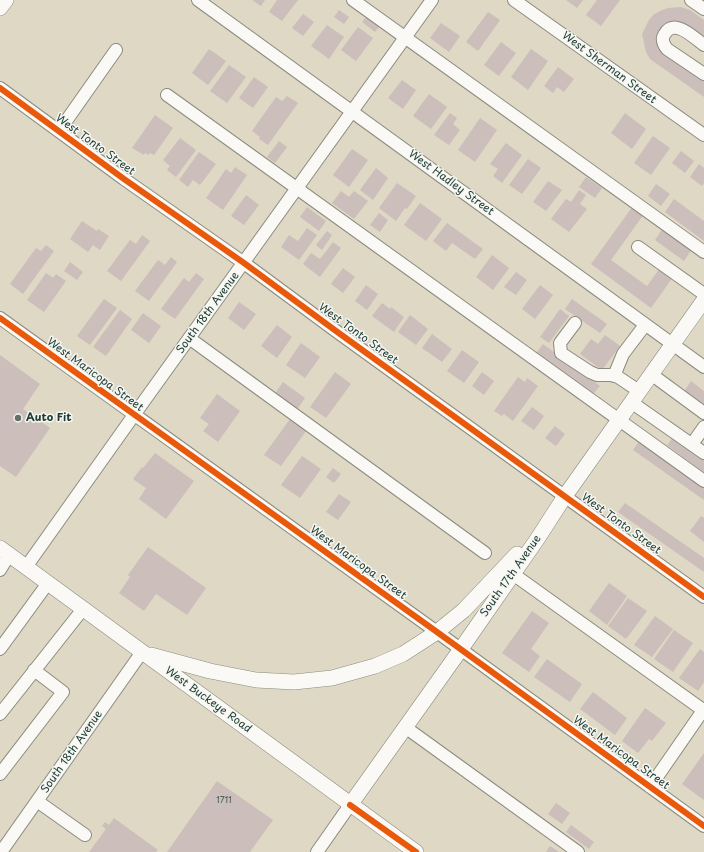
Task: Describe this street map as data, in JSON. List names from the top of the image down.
{
  "streets": {
    "main road": ["South 17th Avenue", "West Buckeye Road"],
    "street": [
      "West Sherman Street",
      "West Tonto Street",
      "West Hadley Street",
      "South 18th Avenue",
      "West Maricopa Street"
    ]
  },
  "crossings": [
    ["West Tonto Street", "South 18th Avenue"],
    ["West Tonto Street", "South 17th Avenue"],
    ["West Hadley Street", "South 18th Avenue"],
    ["West Hadley Street", "South 17th Avenue"],
    ["South 18th Avenue", "West Maricopa Street"],
    ["South 18th Avenue", "West Buckeye Road"],
    ["West Maricopa Street", "South 17th Avenue"],
    ["South 17th Avenue", "West Buckeye Road"]
  ],
  "places": ["Auto Fit"],
  "house_numbers": ["1711"]
}
